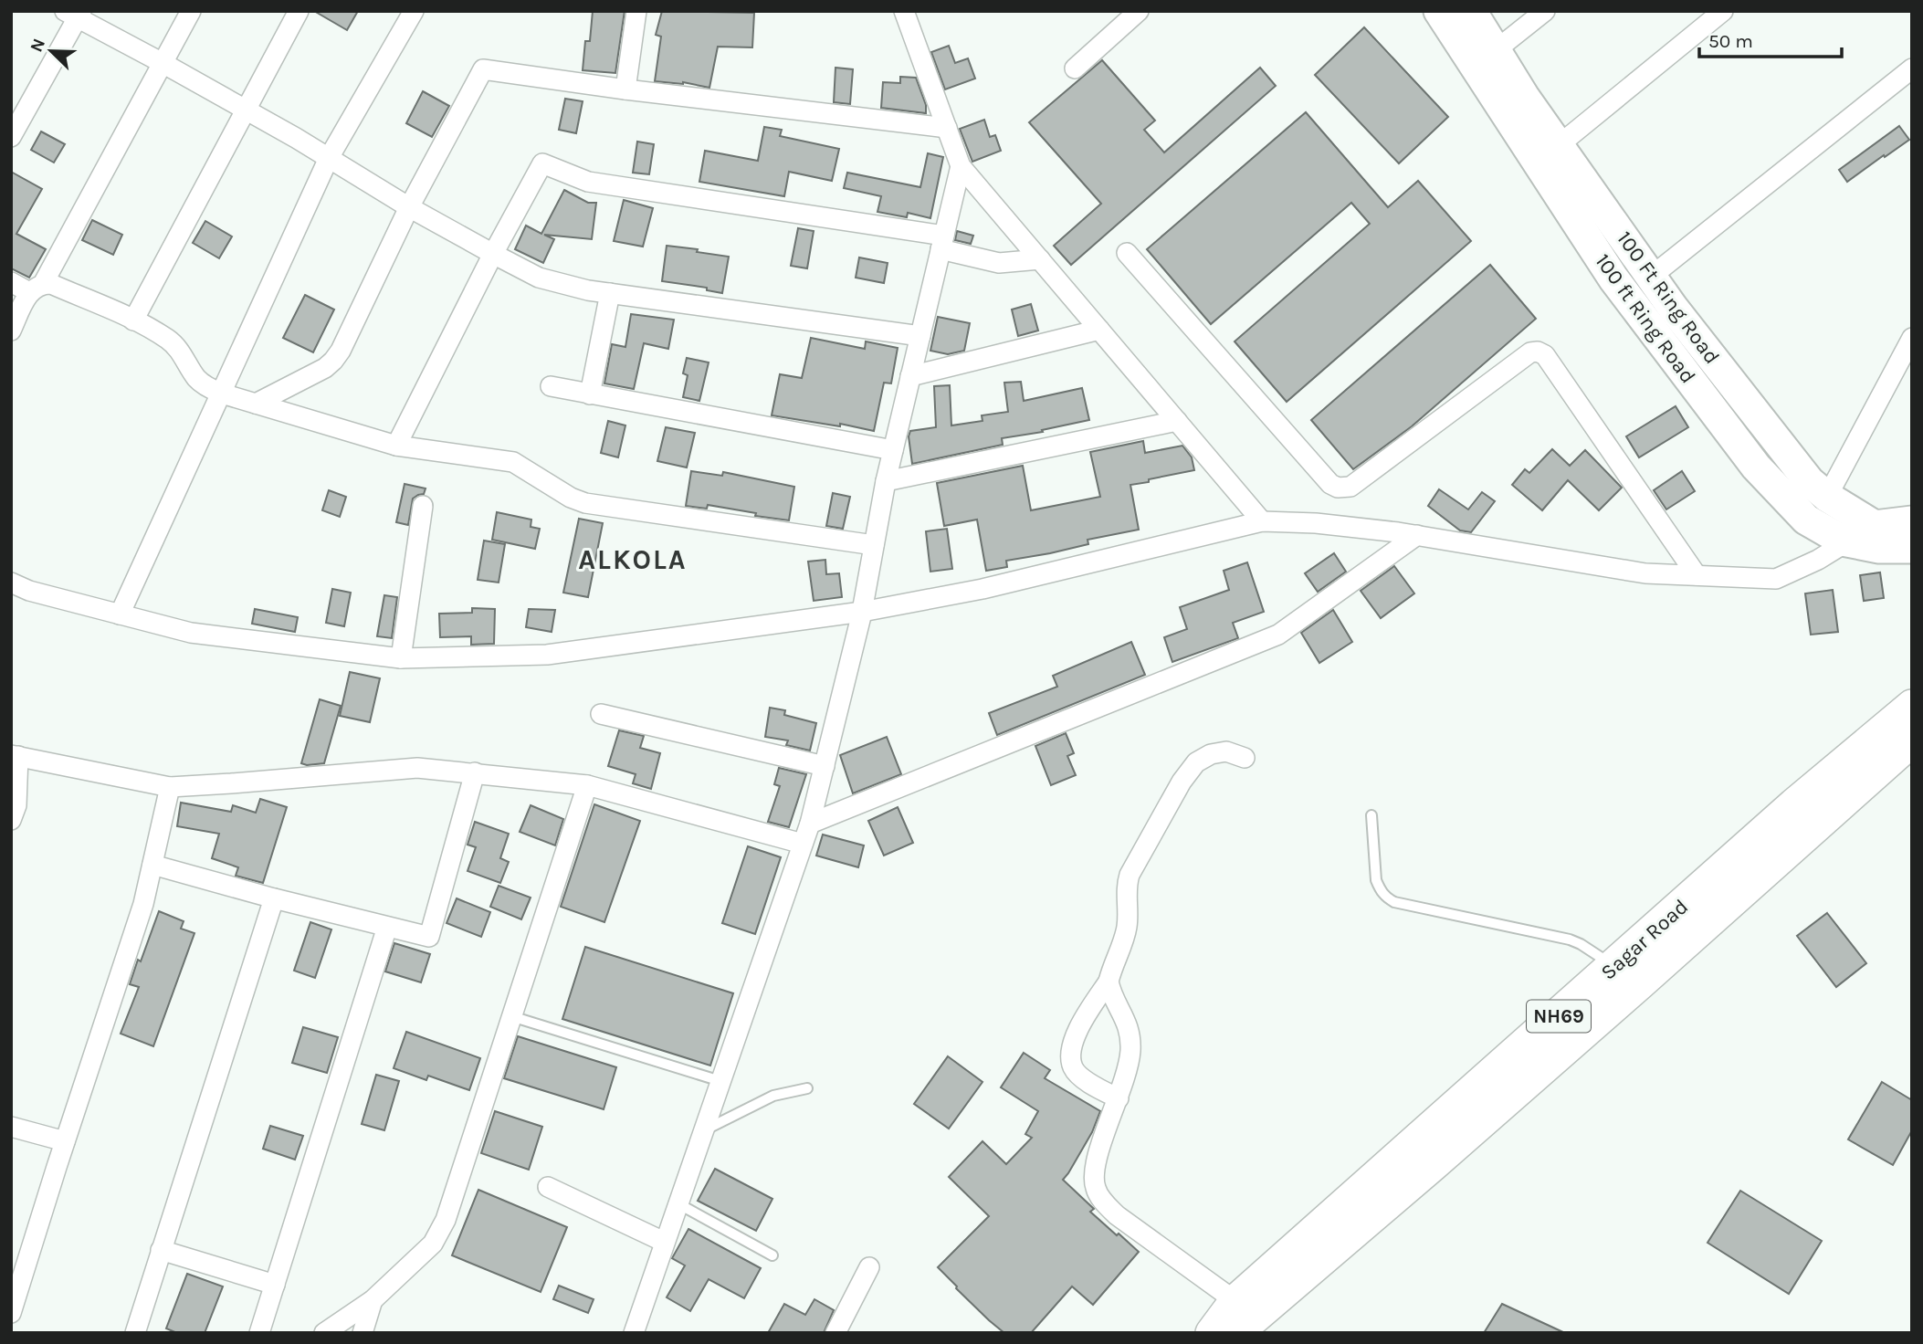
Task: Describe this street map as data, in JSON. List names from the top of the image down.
{
  "streets": {
    "highway": ["Sagar Road", "NH69"],
    "main road": ["100 Ft Ring Road", "100 ft Ring Road"]
  },
  "districts": ["ALKOLA"],
  "scale_bar": "50 m",
  "north": "top left"
}
